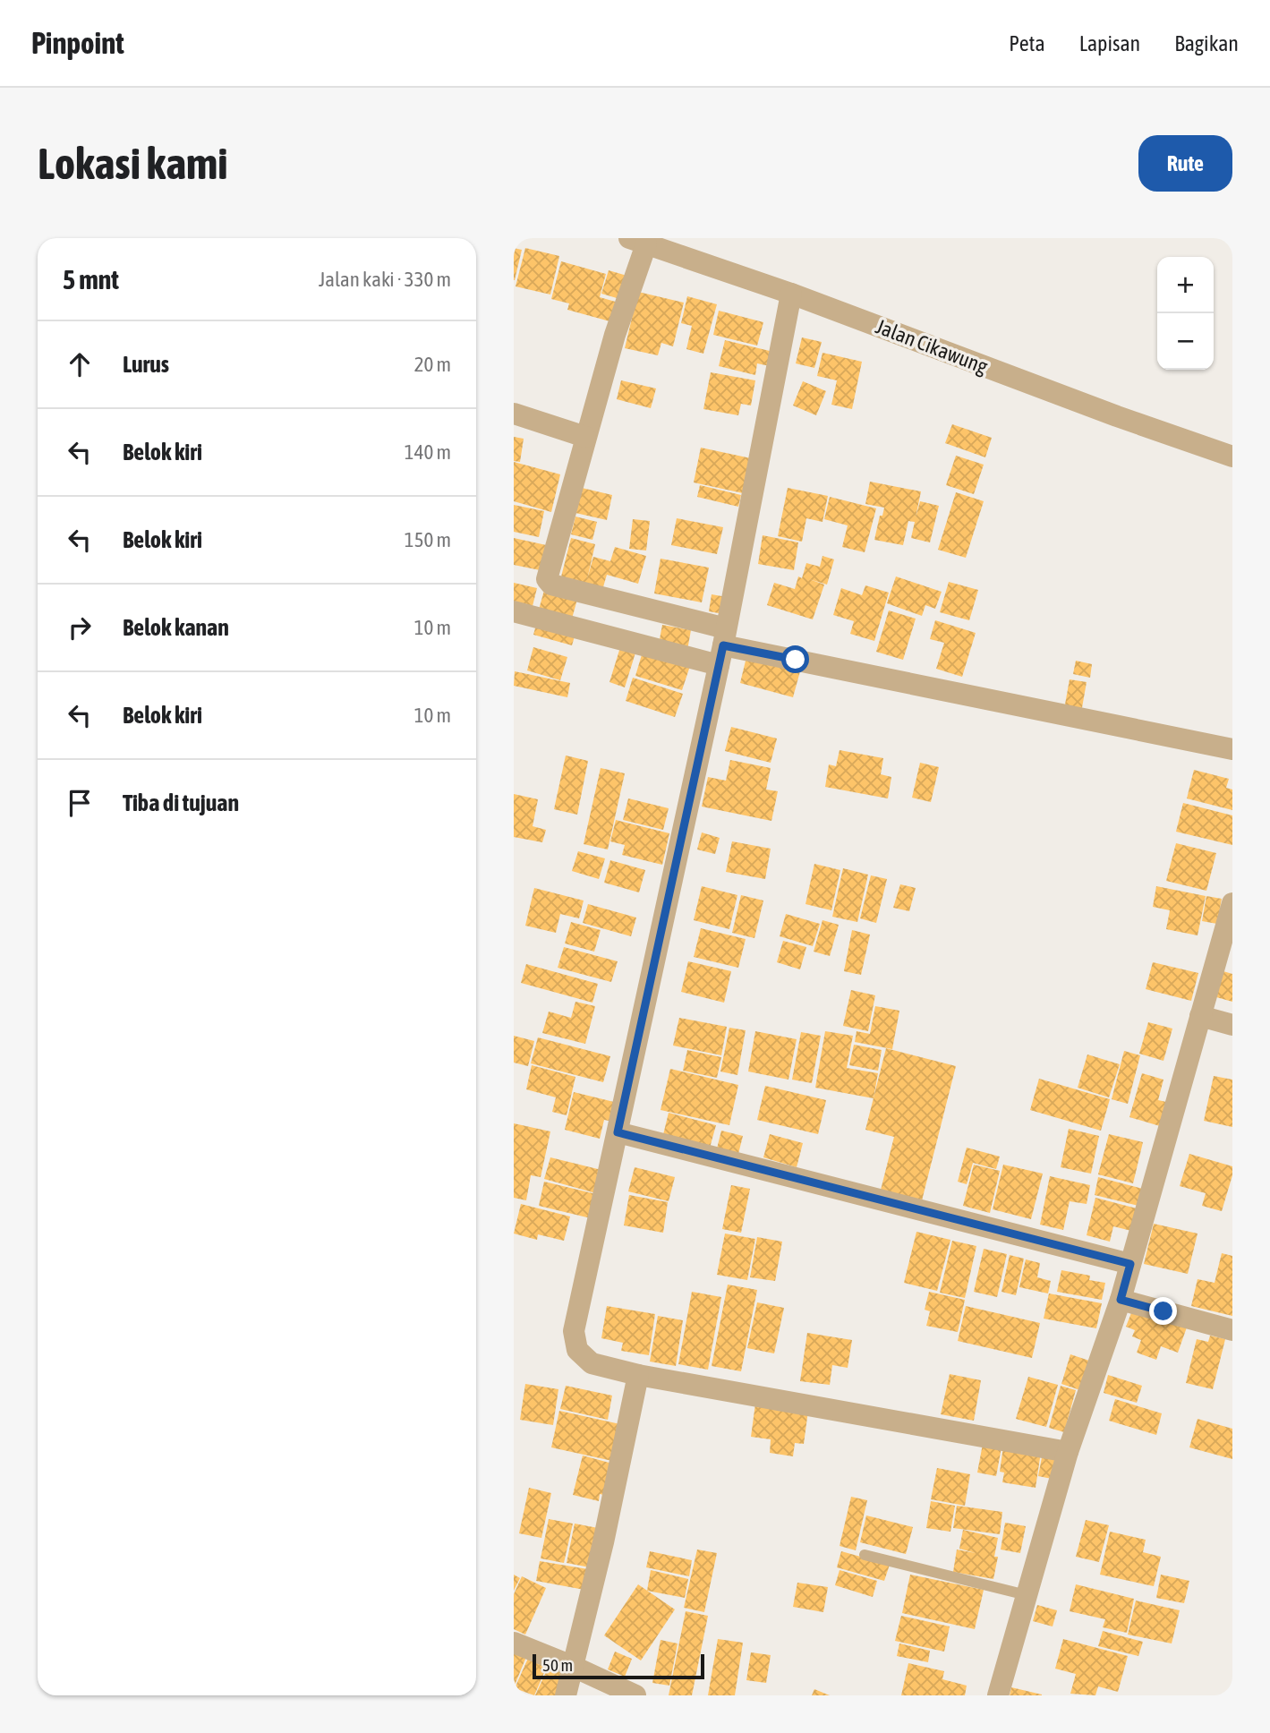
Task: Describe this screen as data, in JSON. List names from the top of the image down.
{
  "streets": {
    "street": ["Jalan Cikawung"]
  },
  "scale_bar": "50 m",
  "page": {
    "header": "Pinpoint",
    "nav": ["Peta", "Lapisan", "Bagikan"],
    "buttons": "Rute",
    "title": "Lokasi kami",
    "heading": ["5 mnt", "Jalan kaki · 330 m"],
    "map_buttons": ["+", "−"],
    "list": [
      ["Lurus", "20 m"],
      ["Belok kiri", "140 m"],
      ["Belok kiri", "150 m"],
      ["Belok kanan", "10 m"],
      ["Belok kiri", "10 m"],
      "Tiba di tujuan"
    ],
    "scale": "50 m"
  }
}
